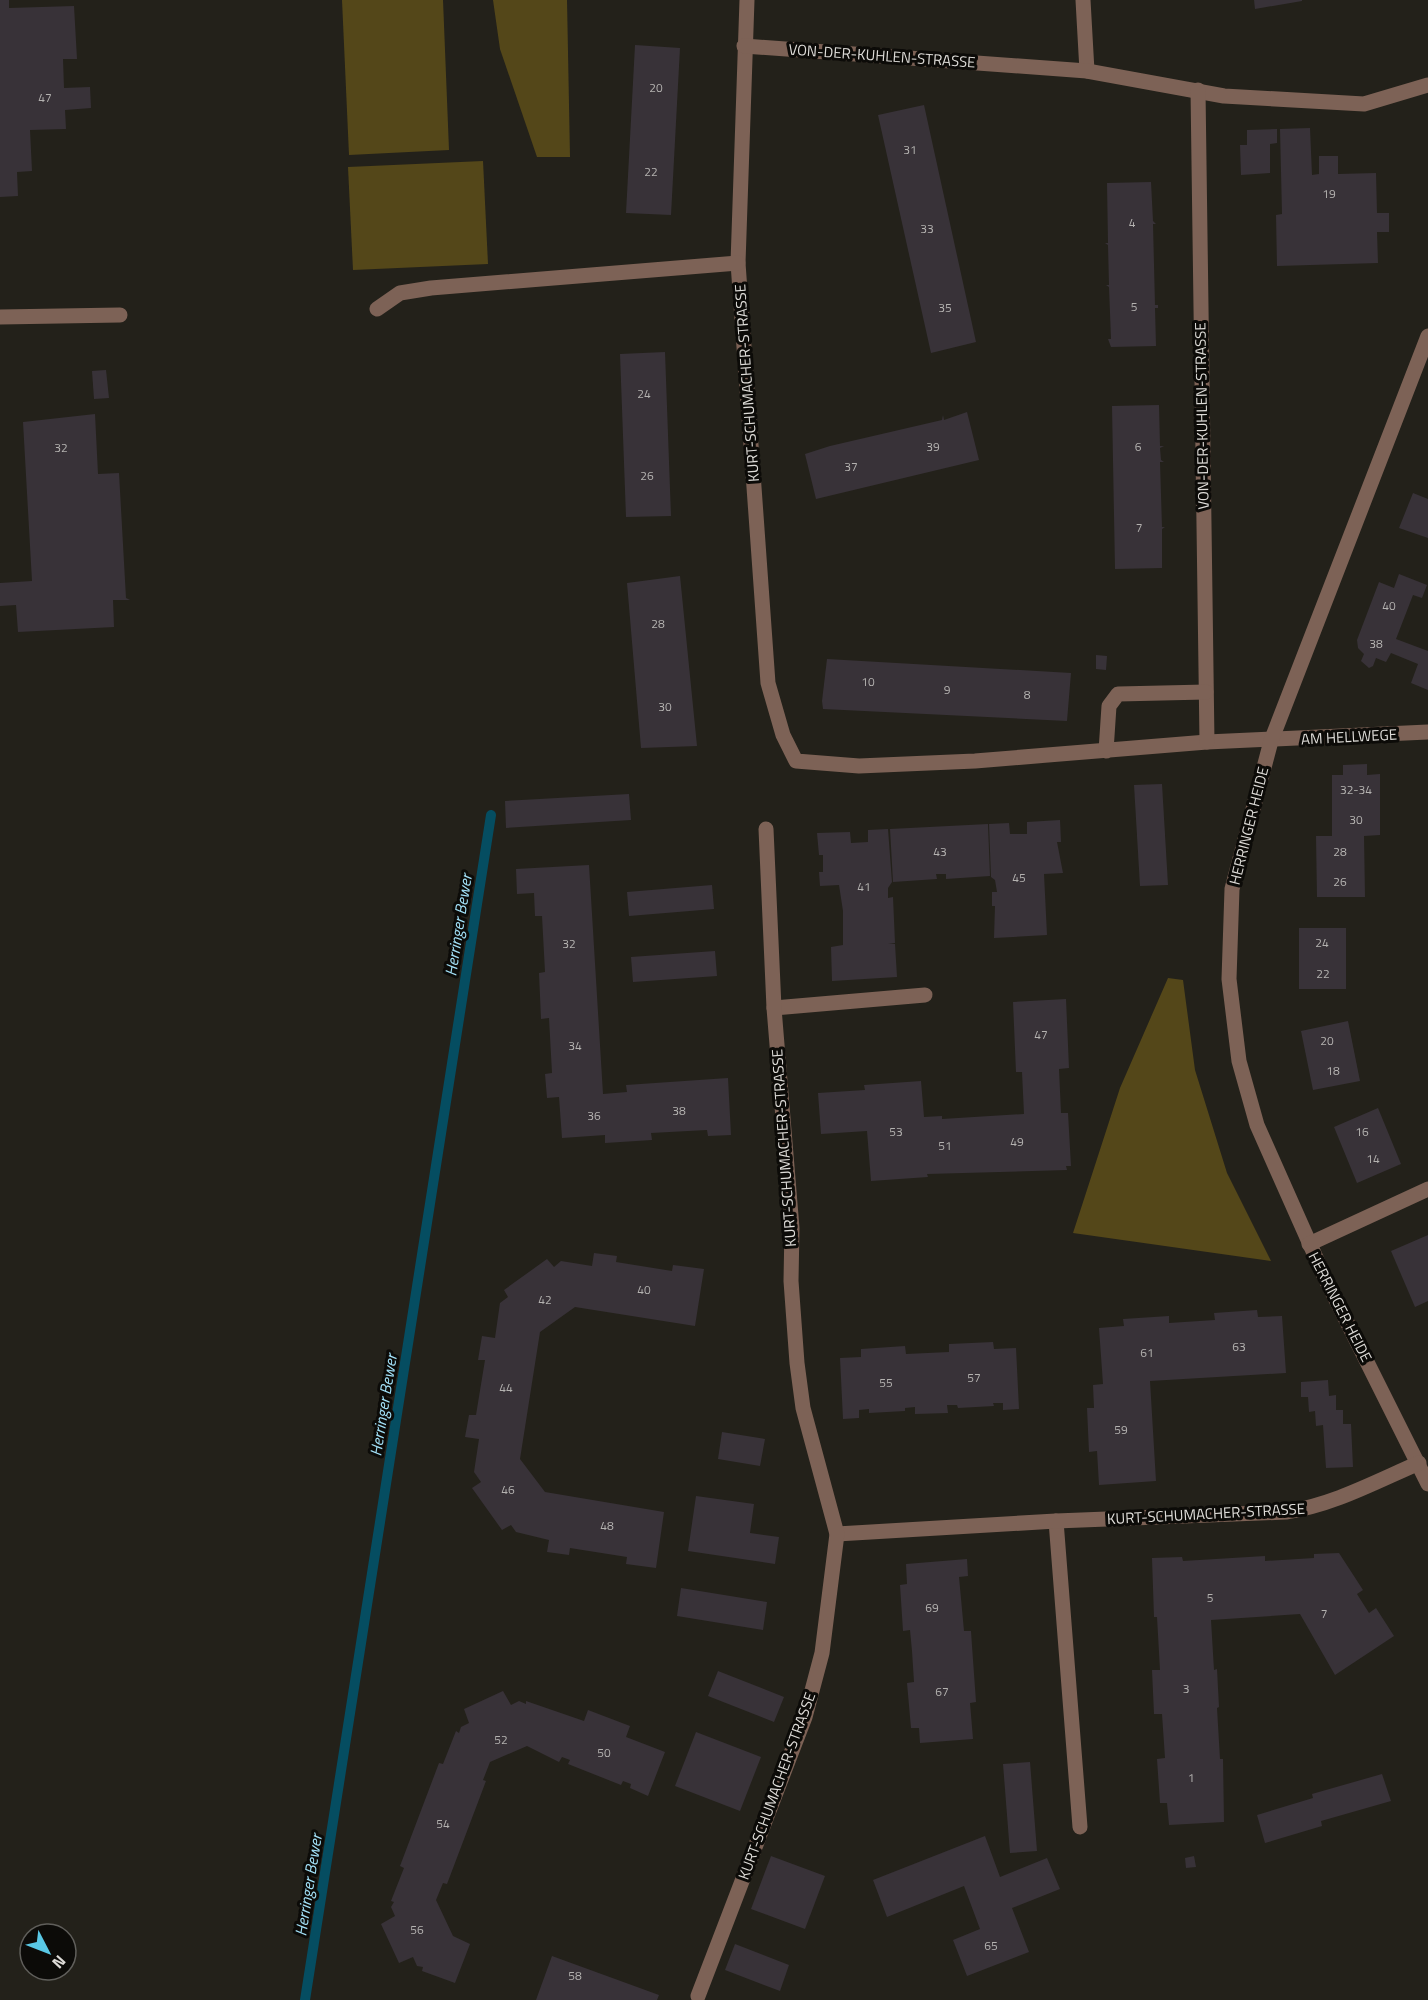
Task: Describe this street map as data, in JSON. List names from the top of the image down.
{
  "streets": {
    "street": [
      "VON-DER-KUHLEN-STRASSE",
      "KURT-SCHUMACHER-STRASSE",
      "AM HELLWEGE",
      "HERRINGER HEIDE"
    ]
  },
  "crossings": [
    ["VON-DER-KUHLEN-STRASSE", "KURT-SCHUMACHER-STRASSE"],
    ["KURT-SCHUMACHER-STRASSE", "HERRINGER HEIDE"],
    ["AM HELLWEGE", "HERRINGER HEIDE"]
  ],
  "water": ["Herringer Bewer"],
  "house_numbers": [
    "20",
    "47",
    "31",
    "22",
    "19",
    "4",
    "33",
    "5",
    "35",
    "24",
    "39",
    "6",
    "32",
    "37",
    "26",
    "7",
    "40",
    "28",
    "38",
    "10",
    "9",
    "8",
    "30",
    "32-34",
    "30",
    "43",
    "28",
    "45",
    "26",
    "41",
    "24",
    "32",
    "22",
    "47",
    "20",
    "34",
    "18",
    "38",
    "36",
    "53",
    "16",
    "49",
    "51",
    "14",
    "40",
    "42",
    "63",
    "61",
    "57",
    "55",
    "44",
    "59",
    "46",
    "48",
    "5",
    "69",
    "7",
    "3",
    "67",
    "52",
    "50",
    "1",
    "54",
    "56",
    "65",
    "58"
  ],
  "north": "bottom right"
}
